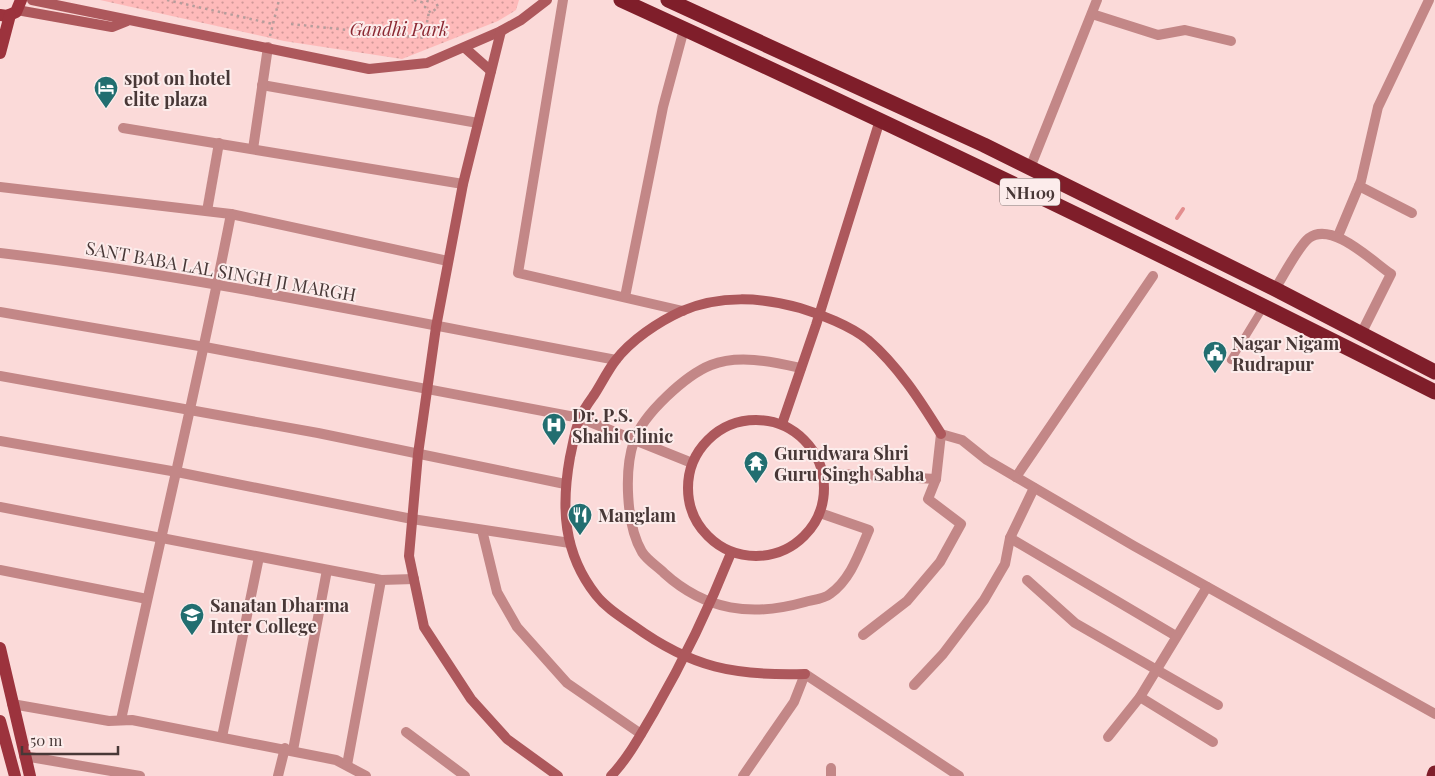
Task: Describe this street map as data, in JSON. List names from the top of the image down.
{
  "streets": {
    "highway": ["NH109"],
    "street": ["SANT BABA LAL SINGH JI MARGH"]
  },
  "parks": ["Gandhi Park"],
  "places": {
    "hotel": ["spot on hotel elite plaza"],
    "public building": ["Nagar Nigam Rudrapur"],
    "hospital": ["Dr. P.S. Shahi Clinic"],
    "temple": ["Gurudwara Shri Guru Singh Sabha"],
    "restaurant": ["Manglam"],
    "school or university": ["Sanatan Dharma Inter College"]
  },
  "scale_bar": "50 m"
}
